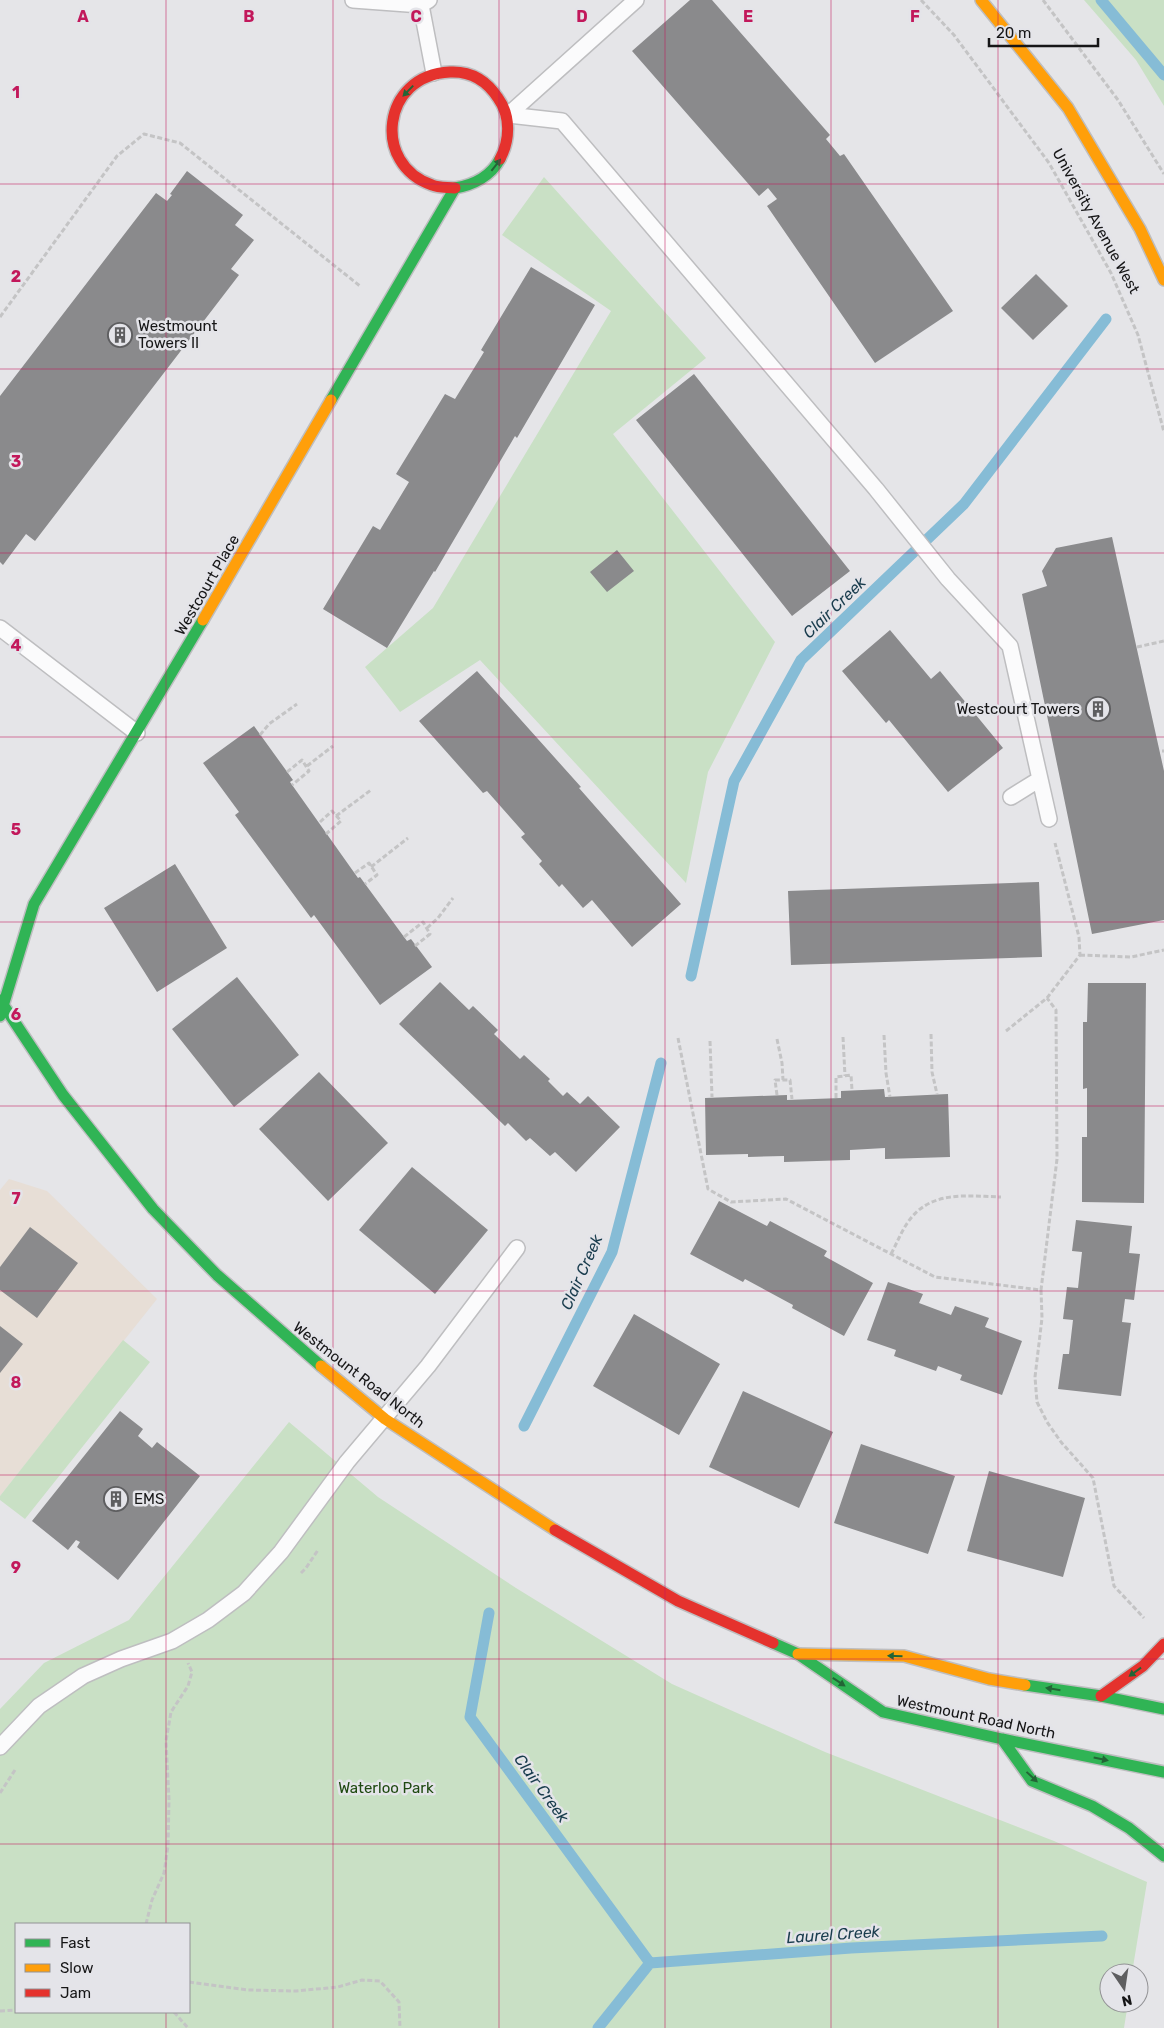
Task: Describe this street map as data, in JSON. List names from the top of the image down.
{
  "streets": {
    "main road": ["University Avenue West", "Westcourt Place", "Westmount Road North"]
  },
  "crossings": [
    ["Westcourt Place", "Westmount Road North"]
  ],
  "water": ["Clair Creek", "Laurel Creek"],
  "parks": ["Waterloo Park"],
  "places": {
    "building": ["Westmount Towers II", "Westcourt Towers", "EMS"]
  },
  "legend": ["Fast", "Slow", "Jam"],
  "scale_bar": "20 m",
  "north": "bottom",
  "grid": {
    "columns": [
      "A",
      "B",
      "C",
      "D",
      "E",
      "F"
    ],
    "rows": [
      "1",
      "2",
      "3",
      "4",
      "5",
      "6",
      "7",
      "8",
      "9"
    ]
  }
}
